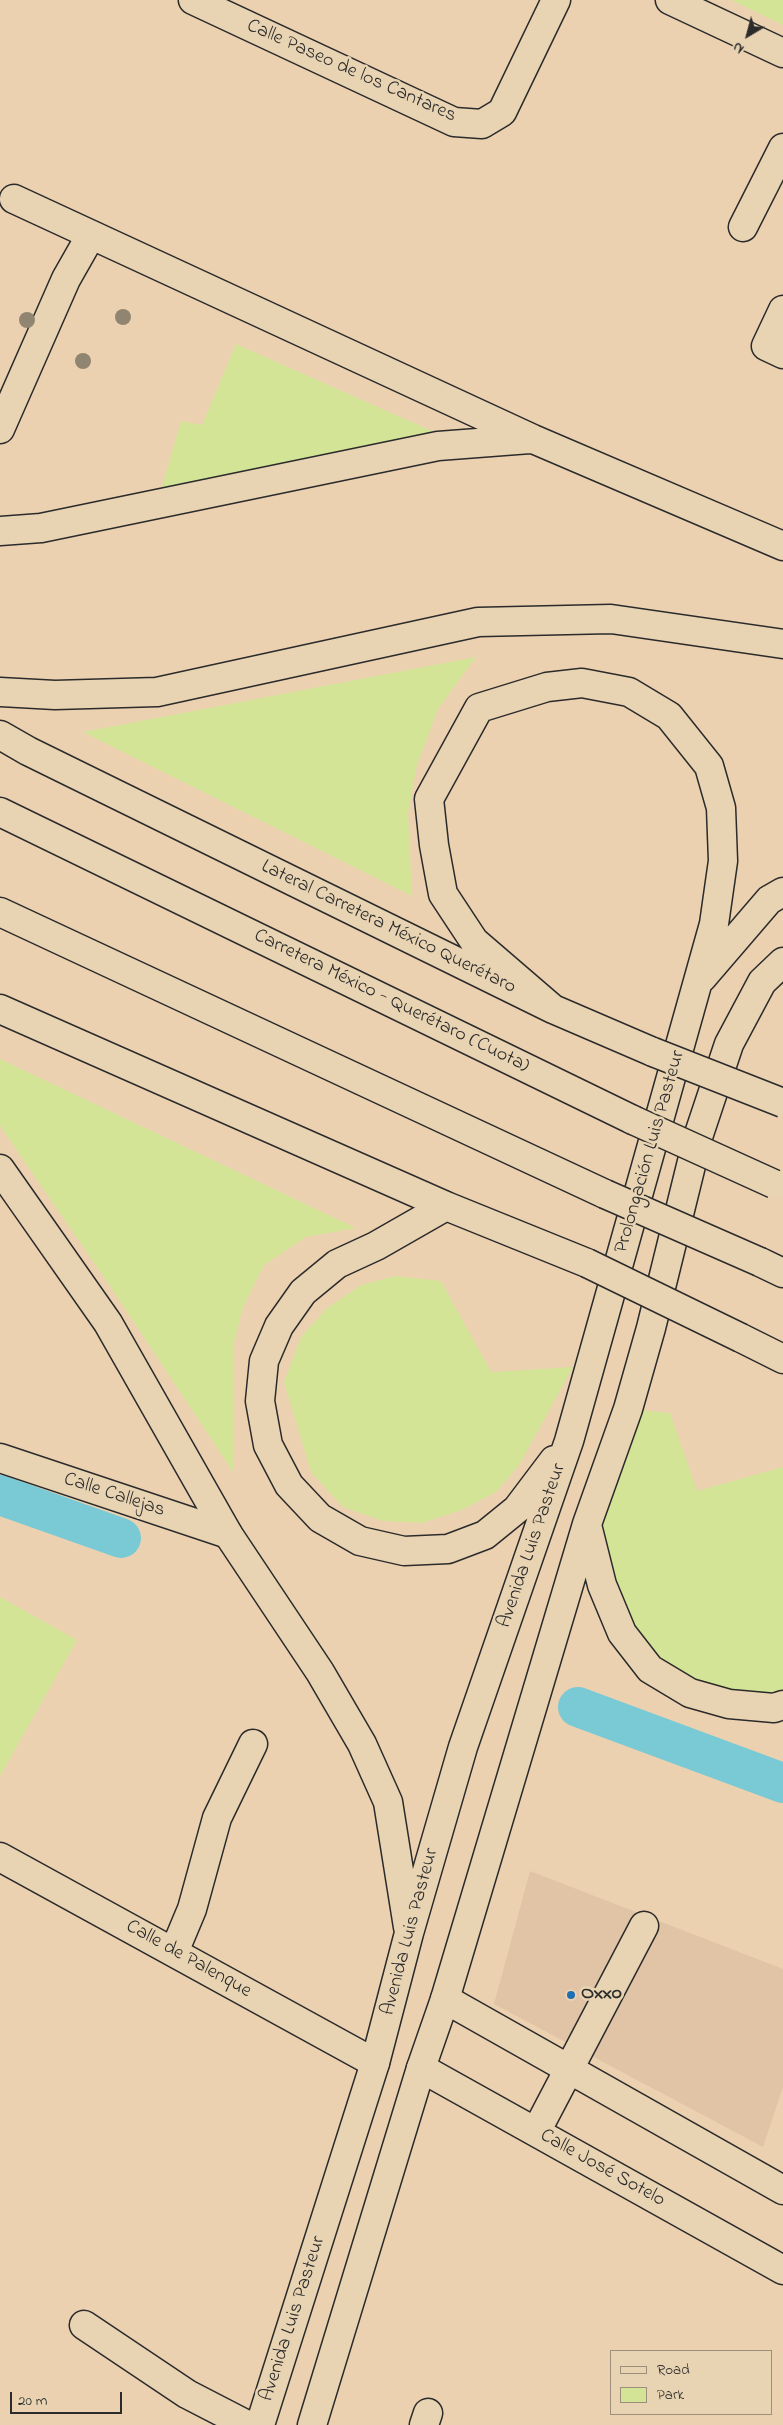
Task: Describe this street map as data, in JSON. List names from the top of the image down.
{
  "streets": {
    "main road": [
      "Calle Paseo de los Cantares",
      "Lateral Carretera México Querétaro",
      "Carretera México - Querétaro (Cuota)",
      "Prolongación Luis Pasteur",
      "Calle Callejas",
      "Avenida Luis Pasteur",
      "Calle de Palenque",
      "Calle José Sotelo"
    ]
  },
  "crossings": [
    ["Prolongación Luis Pasteur", "Avenida Luis Pasteur"],
    ["Avenida Luis Pasteur", "Calle de Palenque"]
  ],
  "places": ["Oxxo"],
  "legend": ["Road", "Park"],
  "scale_bar": "20 m",
  "north": "bottom left"
}
